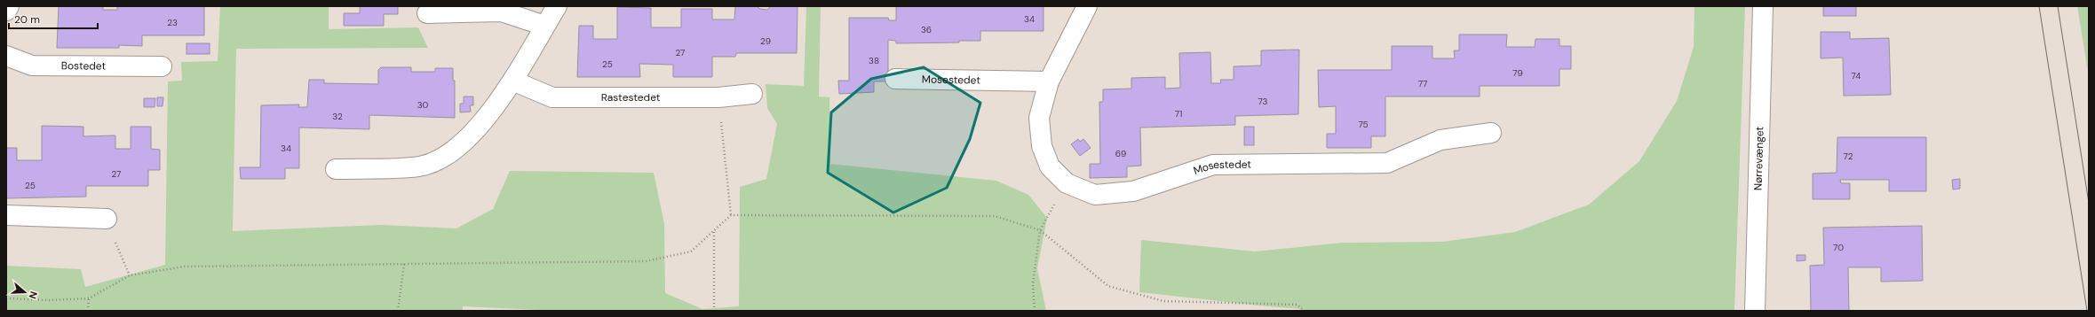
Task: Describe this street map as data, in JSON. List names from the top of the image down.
{
  "streets": {
    "street": [
      "Bostedet",
      "Mosestedet",
      "Rastestedet",
      "Nørrevænget"
    ]
  },
  "house_numbers": [
    "34",
    "23",
    "36",
    "29",
    "27",
    "38",
    "25",
    "79",
    "74",
    "77",
    "73",
    "30",
    "71",
    "32",
    "75",
    "34",
    "69",
    "72",
    "27",
    "25",
    "70"
  ],
  "scale_bar": "20 m",
  "north": "right"
}
